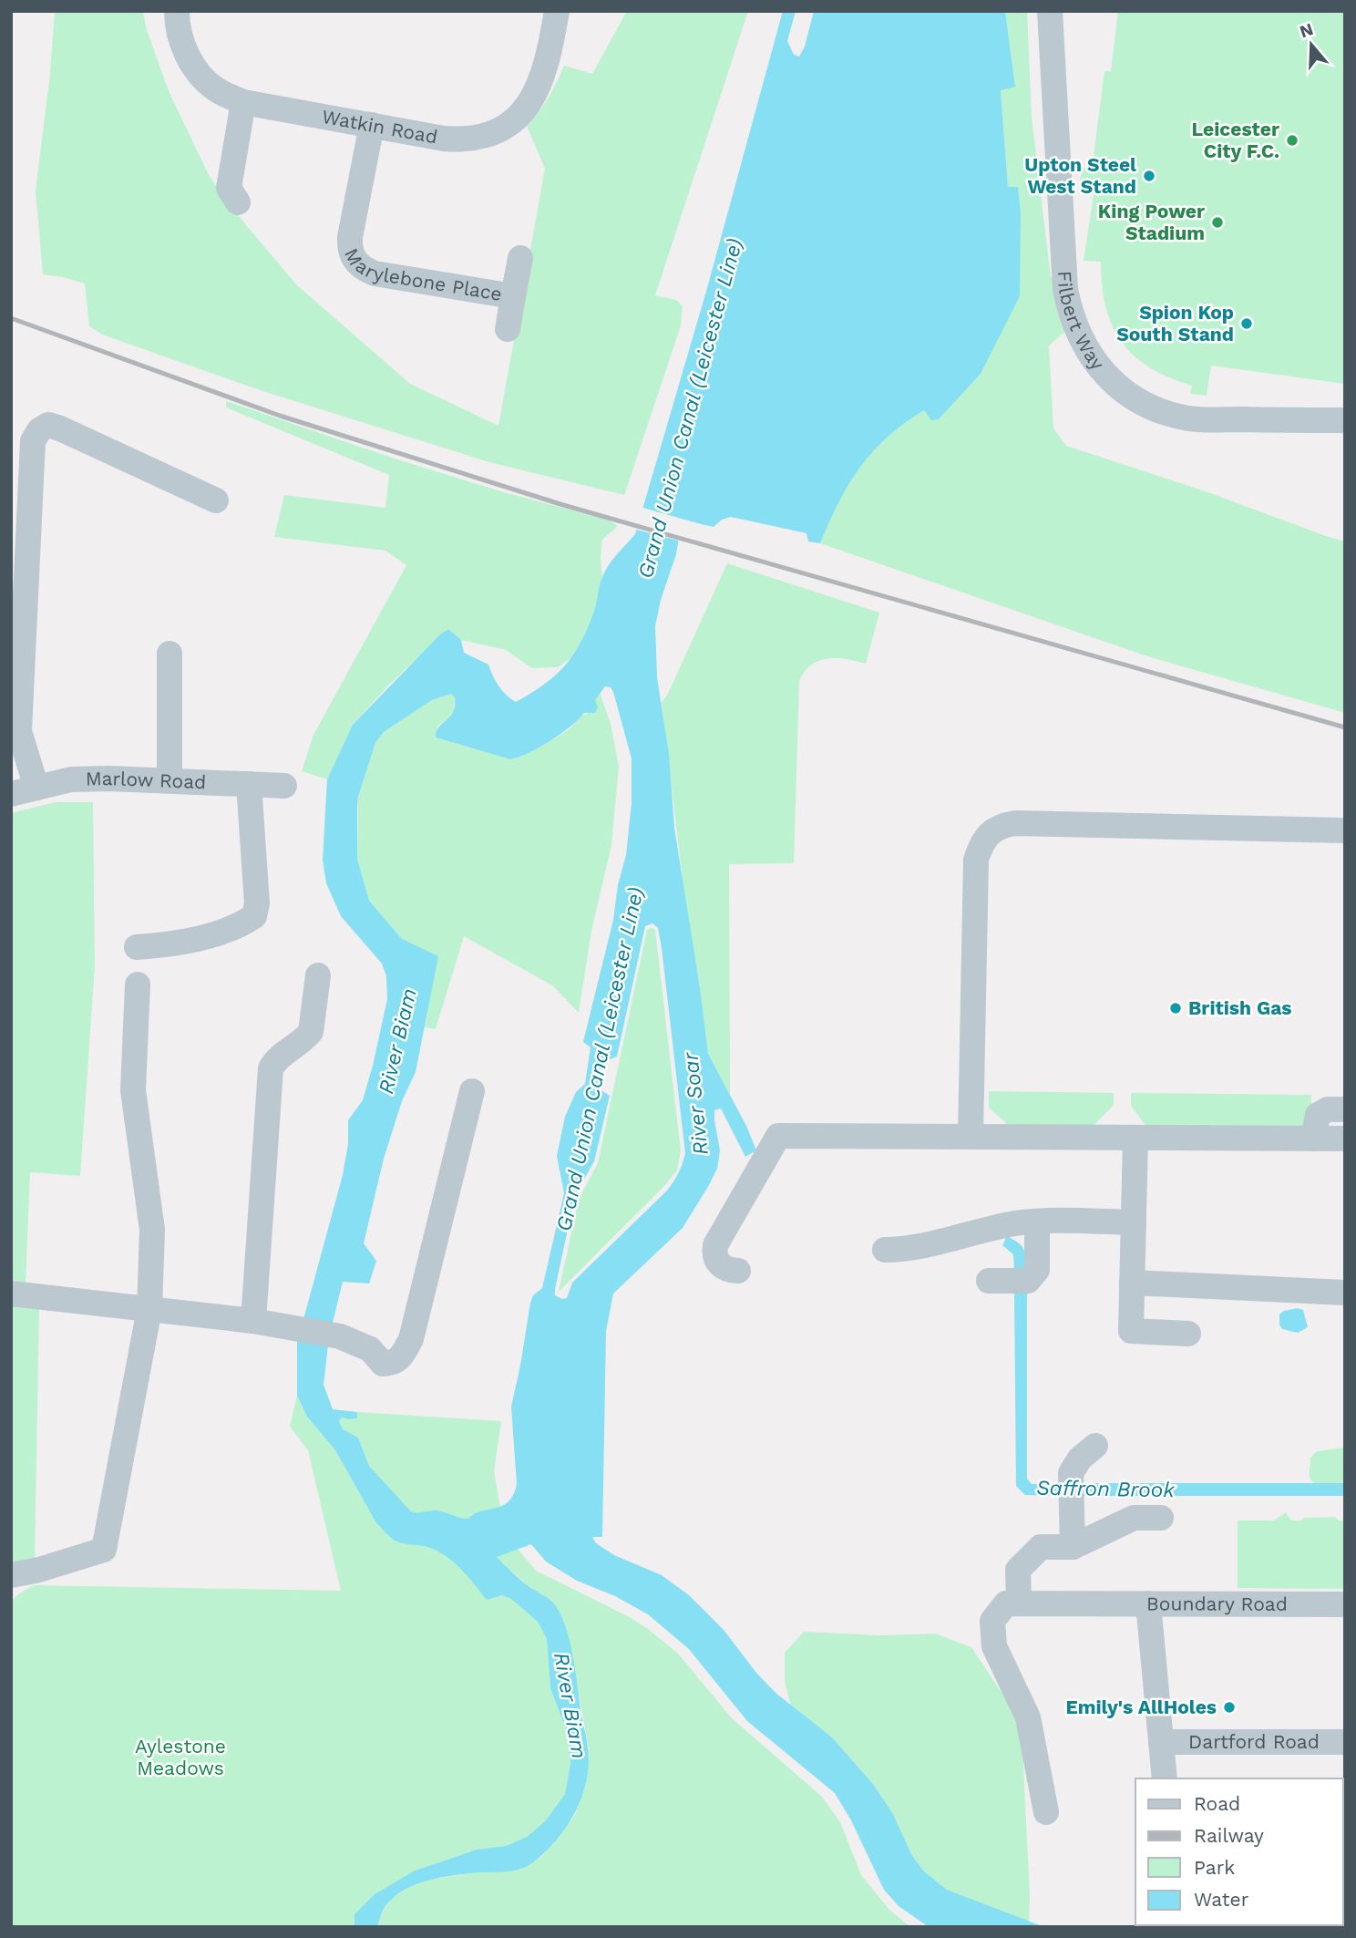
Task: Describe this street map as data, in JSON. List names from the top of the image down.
{
  "streets": {
    "street": [
      "Watkin Road",
      "Marylebone Place",
      "Filbert Way",
      "Marlow Road",
      "Boundary Road",
      "Dartford Road"
    ]
  },
  "crossings": [
    ["Watkin Road", "Marylebone Place"]
  ],
  "water": [
    "Grand Union Canal (Leicester Line)",
    "River Biam",
    "River Soar",
    "Saffron Brook"
  ],
  "parks": ["Aylestone Meadows"],
  "places": [
    "Leicester City F.C.",
    "Upton Steel West Stand",
    "King Power Stadium",
    "Spion Kop South Stand",
    "British Gas",
    "Emily's AllHoles"
  ],
  "legend": [
    "Road",
    "Railway",
    "Park",
    "Water"
  ],
  "north": "top"
}
